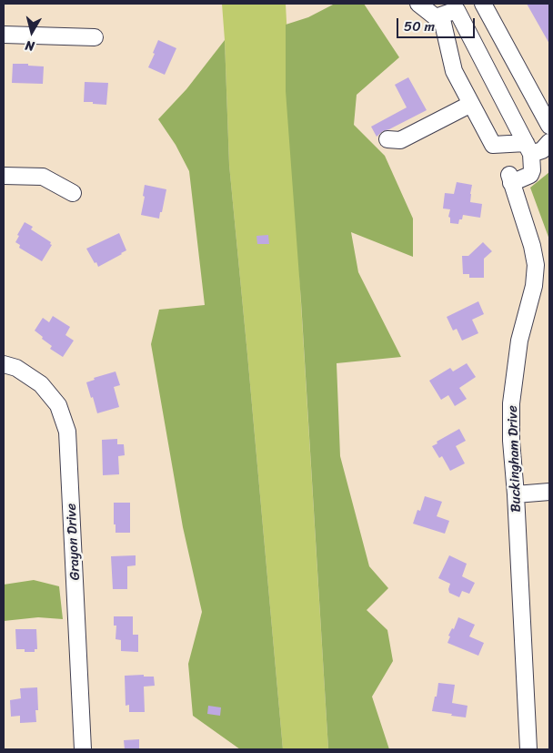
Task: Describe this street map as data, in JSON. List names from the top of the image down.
{
  "streets": {
    "street": ["Buckingham Drive", "Grayon Drive"]
  },
  "scale_bar": "50 m",
  "north": "bottom"
}
